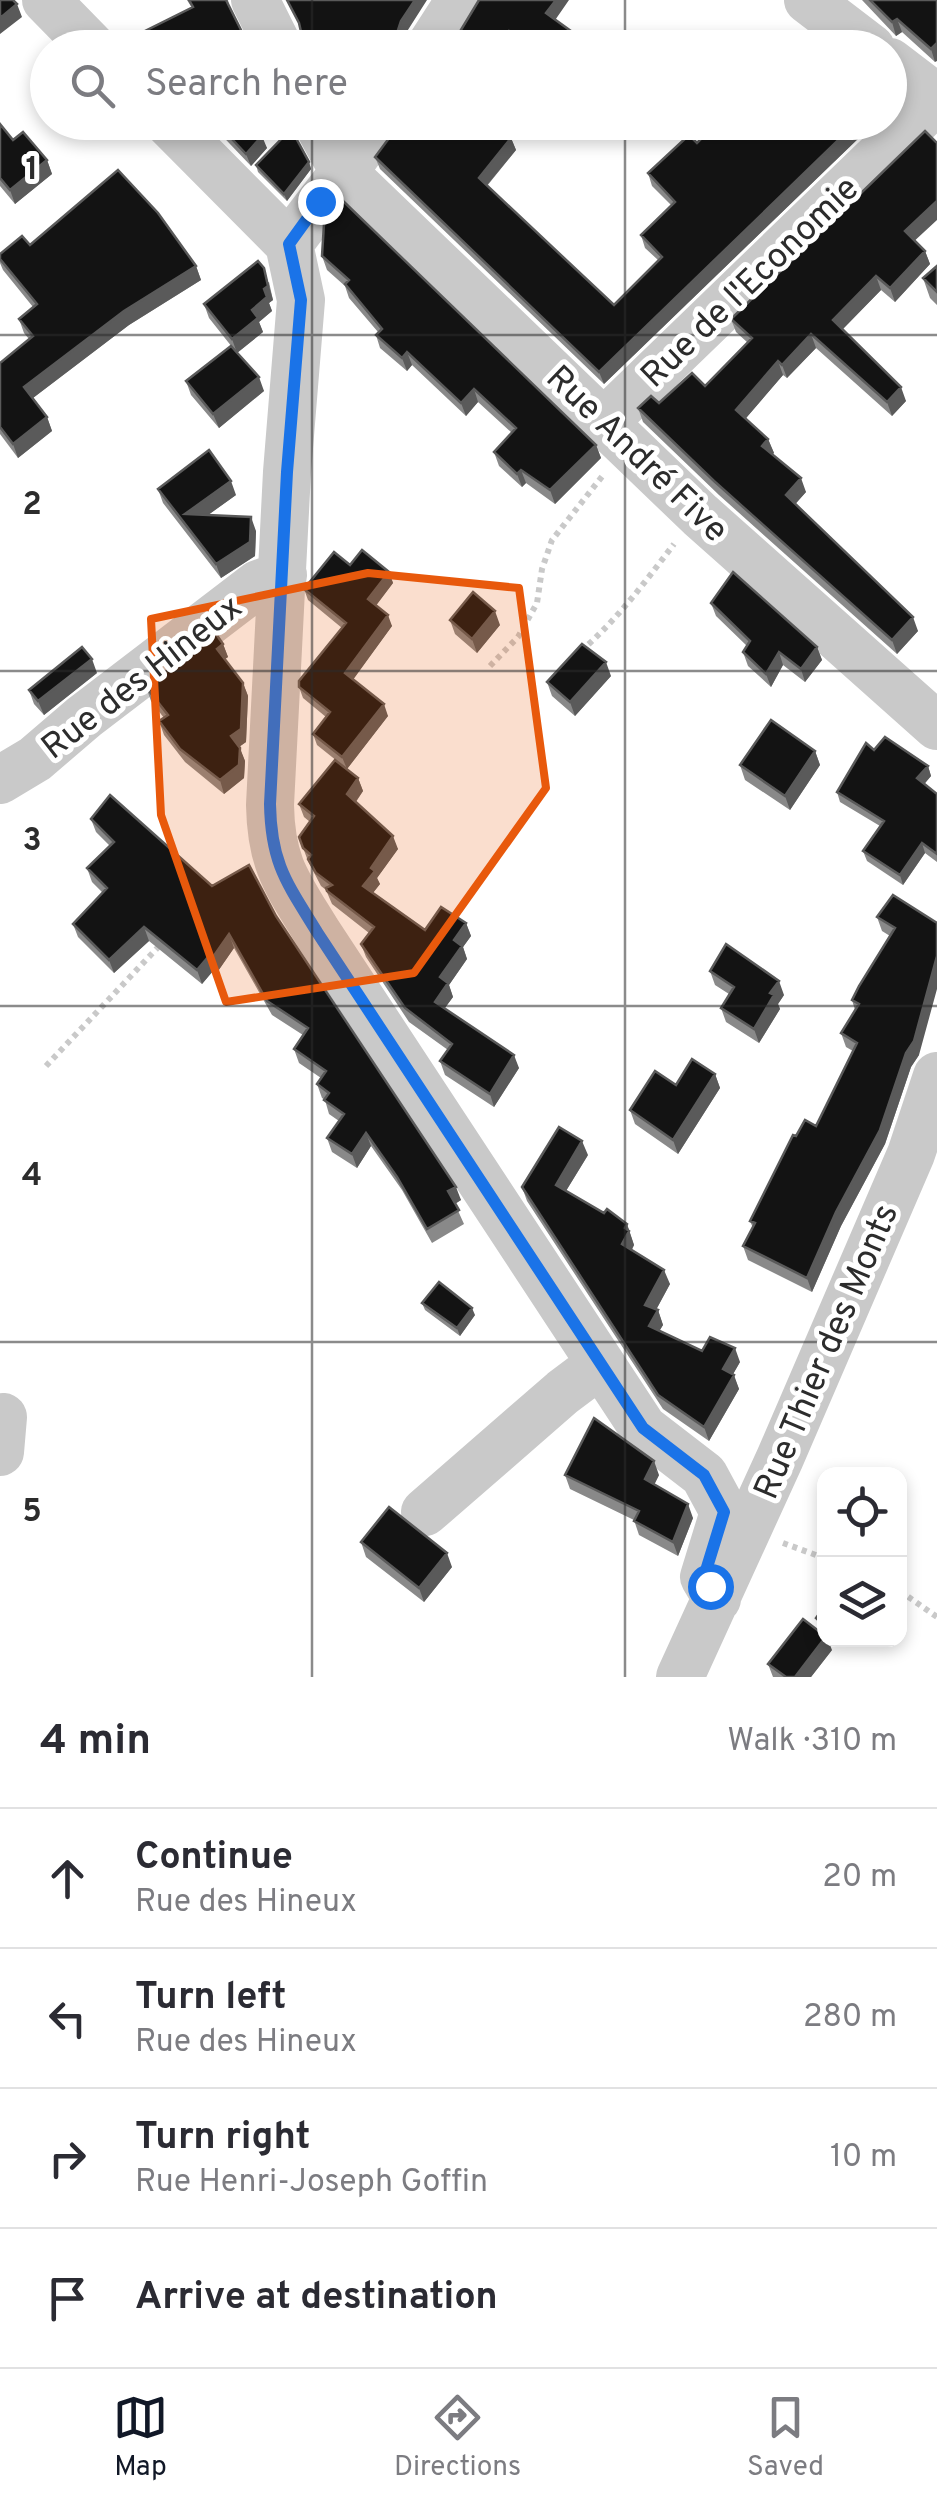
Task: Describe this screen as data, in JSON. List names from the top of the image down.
{
  "streets": {
    "street": [
      "Rue de l'Economie",
      "Rue André Five",
      "Rue des Hineux",
      "Rue Thier des Monts"
    ]
  },
  "crossings": [
    ["Rue de l'Economie", "Rue André Five"],
    ["Rue des Hineux", "Rue Thier des Monts"]
  ],
  "page": {
    "search": "Search here",
    "heading": ["4 min", "Walk · 310 m"],
    "list": [
      ["Continue", "Rue des Hineux", "20 m"],
      ["Turn left", "Rue des Hineux", "280 m"],
      ["Turn right", "Rue Henri-Joseph Goffin", "10 m"],
      "Arrive at destination"
    ],
    "nav": ["Map", "Directions", "Saved"]
  },
  "grid": {
    "rows": [
      "1",
      "2",
      "3",
      "4",
      "5"
    ]
  }
}
